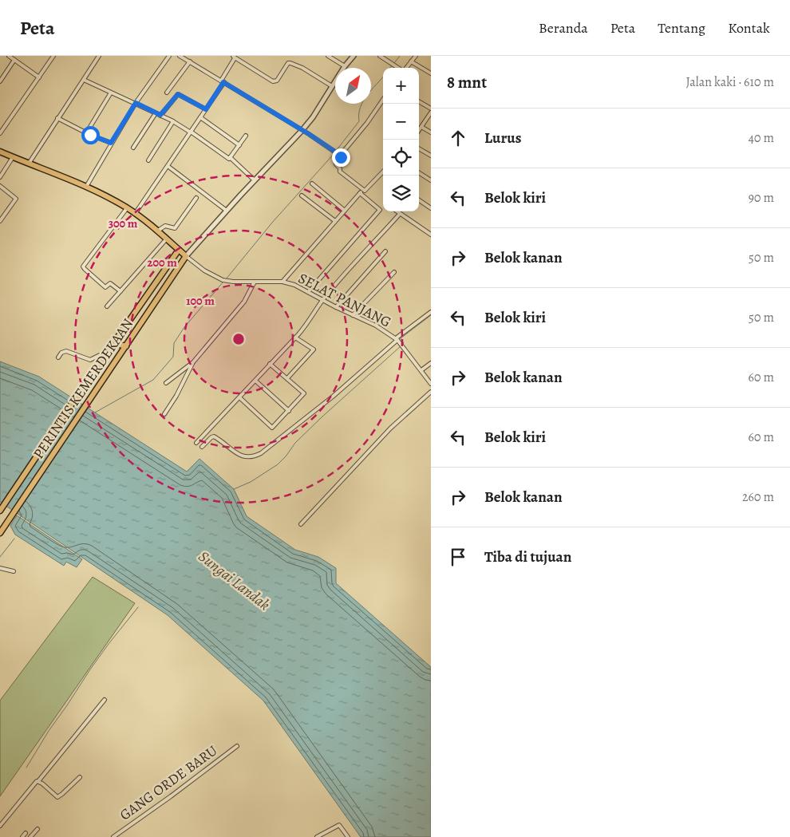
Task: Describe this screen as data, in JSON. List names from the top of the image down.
{
  "streets": {
    "highway": ["PERINTIS KEMERDEKAAN"],
    "street": ["SELAT PANJANG", "GANG ORDE BARU"]
  },
  "crossings": [
    ["SELAT PANJANG", "PERINTIS KEMERDEKAAN"]
  ],
  "water": ["Sungai Landak"],
  "north": "top right",
  "page": {
    "header": "Peta",
    "nav": [
      "Beranda",
      "Peta",
      "Tentang",
      "Kontak"
    ],
    "heading": ["8 mnt", "Jalan kaki · 610 m"],
    "map_buttons": ["+", "−"],
    "list": [
      ["Lurus", "40 m"],
      ["Belok kiri", "90 m"],
      ["Belok kanan", "50 m"],
      ["Belok kiri", "50 m"],
      ["Belok kanan", "60 m"],
      ["Belok kiri", "60 m"],
      ["Belok kanan", "260 m"],
      "Tiba di tujuan"
    ]
  },
  "rings": ["300 m", "200 m", "100 m"]
}
